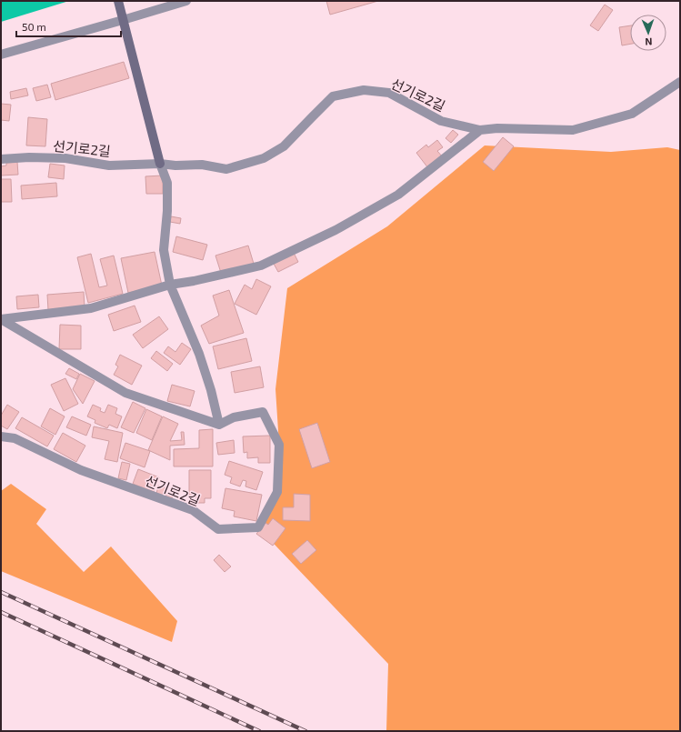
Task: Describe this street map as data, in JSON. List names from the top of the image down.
{
  "streets": {
    "street": ["선기로2길"]
  },
  "scale_bar": "50 m",
  "north": "bottom"
}
